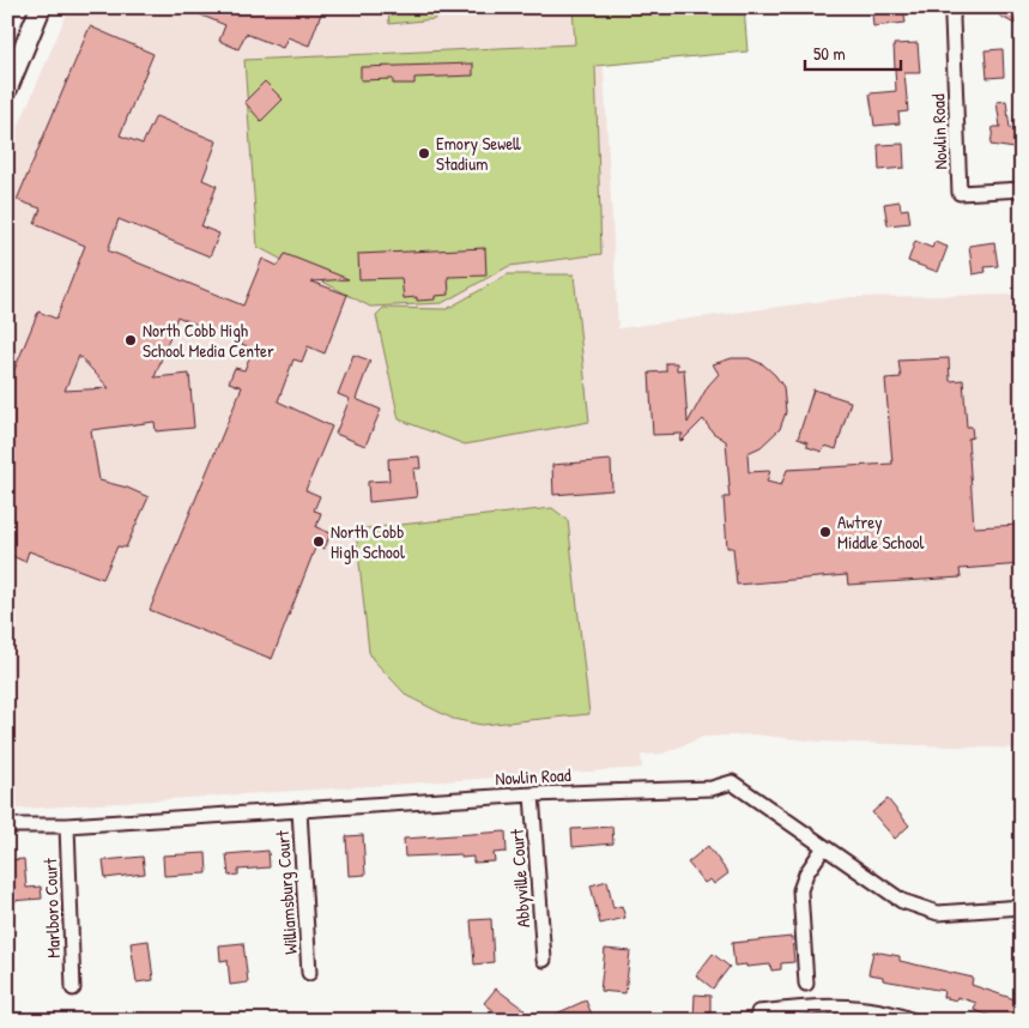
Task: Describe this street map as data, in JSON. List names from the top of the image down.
{
  "streets": {
    "street": [
      "Nowlin Road",
      "Abbyville Court",
      "Williamsburg Court",
      "Marlboro Court"
    ]
  },
  "crossings": [
    ["Nowlin Road", "Abbyville Court"],
    ["Nowlin Road", "Williamsburg Court"],
    ["Nowlin Road", "Marlboro Court"]
  ],
  "places": [
    "Emory Sewell Stadium",
    "North Cobb High School Media Center",
    "Awtrey Middle School",
    "North Cobb High School"
  ],
  "scale_bar": "50 m"
}
